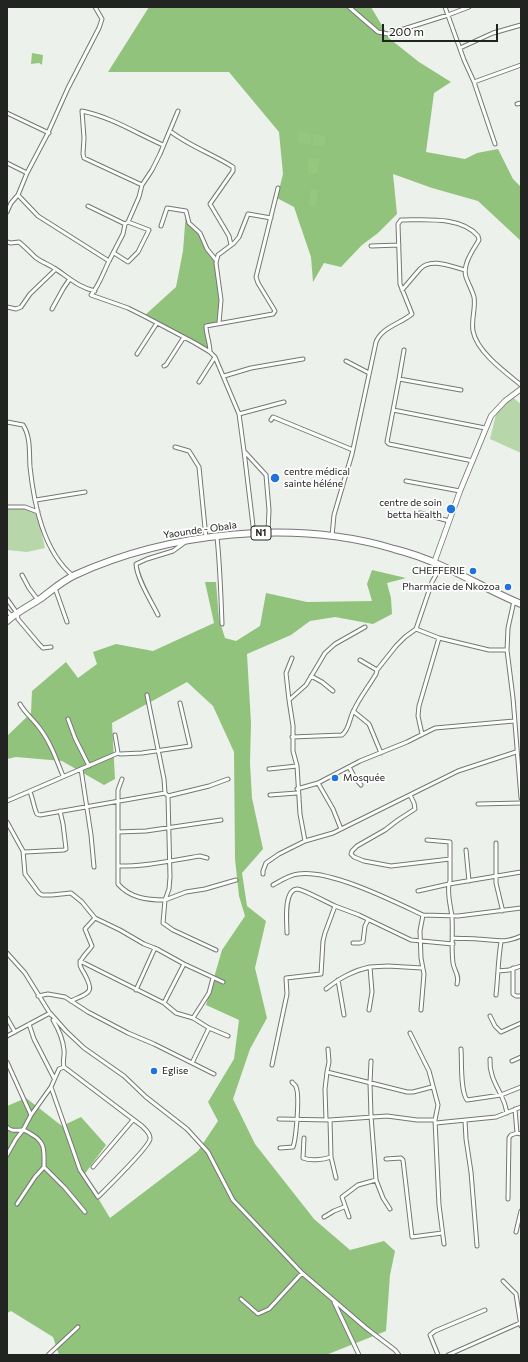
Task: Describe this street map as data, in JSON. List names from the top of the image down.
{
  "streets": {
    "highway": ["Yaounde - Obala", "N1"]
  },
  "places": [
    "centre médical sainte héléne",
    "centre de soin betta health",
    "CHEFFERIE",
    "Pharmacie de Nkozoa",
    "Mosquée",
    "Eglise"
  ],
  "scale_bar": "200 m"
}
